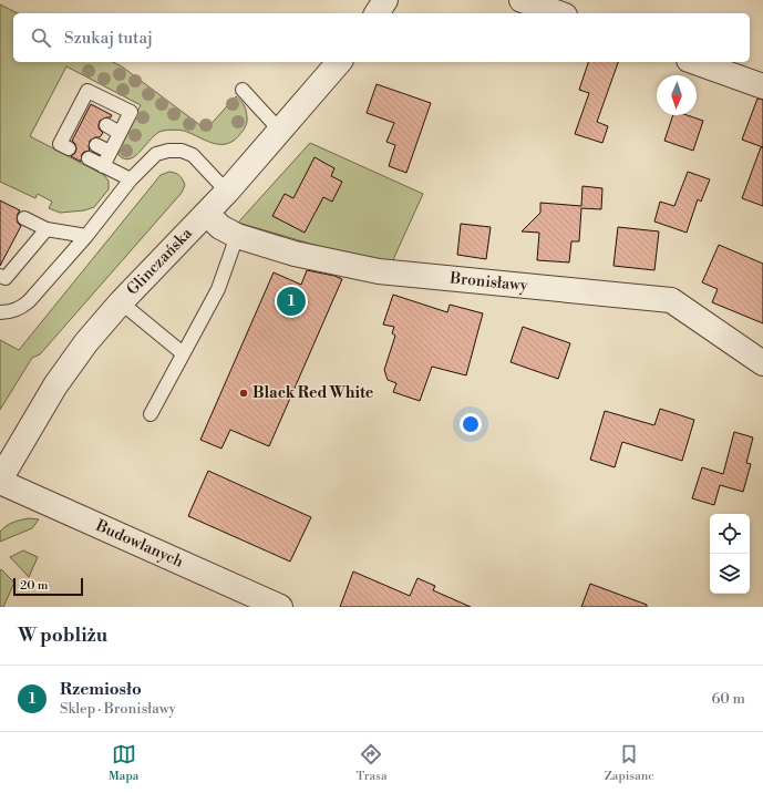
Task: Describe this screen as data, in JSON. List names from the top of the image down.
{
  "streets": {
    "street": ["Glinczańska", "Bronisławy", "Budowlanych"]
  },
  "crossings": [
    ["Glinczańska", "Bronisławy"],
    ["Glinczańska", "Budowlanych"]
  ],
  "places": ["Black Red White"],
  "scale_bar": "20 m",
  "north": "bottom",
  "page": {
    "search": "Szukaj tutaj",
    "pins": "1",
    "scale": "20 m",
    "heading": "W pobliżu",
    "list": [
      {
        "mark": "1",
        "name": "Rzemiosło",
        "note": "Sklep · Bronisławy",
        "value": "60 m"
      }
    ],
    "nav": ["Mapa", "Trasa", "Zapisane"]
  }
}
